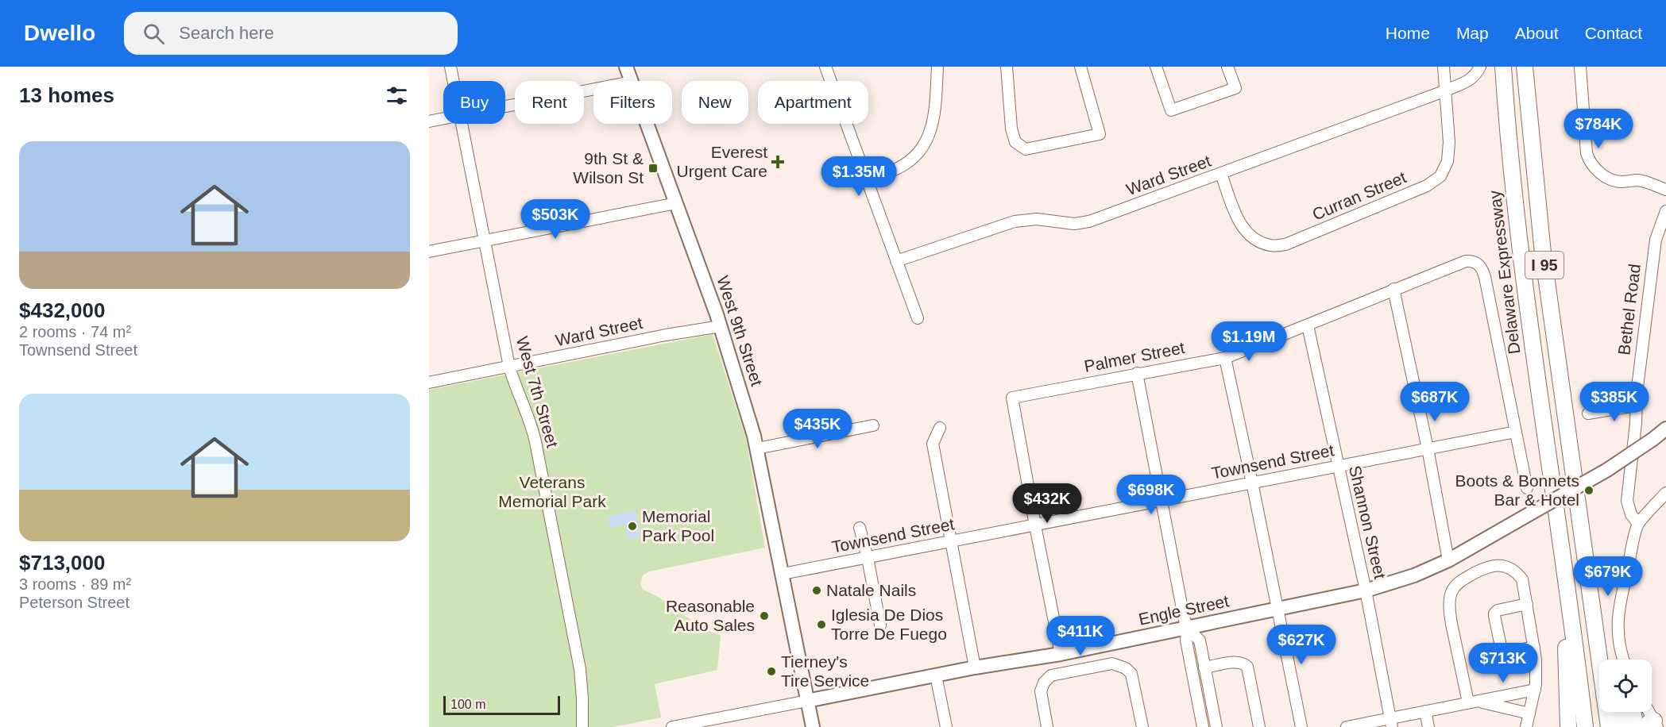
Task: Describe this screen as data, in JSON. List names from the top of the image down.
{
  "streets": {
    "highway": ["I 95", "Delaware Expressway"],
    "main road": ["West 9th Street", "Engle Street"],
    "street": [
      "Ward Street",
      "Curran Street",
      "Bethel Road",
      "Palmer Street",
      "West 7th Street",
      "Townsend Street",
      "Shannon Street"
    ]
  },
  "crossings": [
    ["Ward Street", "Curran Street"],
    ["Ward Street", "West 9th Street"],
    ["Ward Street", "West 7th Street"],
    ["West 9th Street", "Townsend Street"],
    ["West 9th Street", "Engle Street"],
    ["Palmer Street", "Townsend Street"],
    ["Palmer Street", "Shannon Street"],
    ["Townsend Street", "Shannon Street"],
    ["Shannon Street", "Engle Street"]
  ],
  "parks": ["Veterans Memorial Park"],
  "places": {
    "health": ["Everest Urgent Care"],
    "transit": ["9th St & Wilson St"],
    "other": [
      "Boots & Bonnets Bar & Hotel",
      "Memorial Park Pool",
      "Natale Nails",
      "Reasonable Auto Sales",
      "Iglesia De Dios Torre De Fuego",
      "Tierney's Tire Service"
    ]
  },
  "scale_bar": "100 m",
  "page": {
    "header": "Dwello",
    "search": "Search here",
    "nav": [
      "Home",
      "Map",
      "About",
      "Contact"
    ],
    "heading": "13 homes",
    "chip": [
      "Buy",
      "Rent",
      "Filters",
      "New",
      "Apartment"
    ],
    "price": [
      "$784K",
      "$1.35M",
      "$503K",
      "$1.19M",
      "$687K",
      "$385K",
      "$435K",
      "$698K",
      "$432K",
      "$679K",
      "$411K",
      "$627K",
      "$713K"
    ],
    "list": [
      {
        "name": "$432,000",
        "note": "2 rooms · 74 m² · Townsend Street"
      },
      {
        "name": "$713,000",
        "note": "3 rooms · 89 m² · Peterson Street"
      }
    ],
    "scale": "100 m"
  }
}
